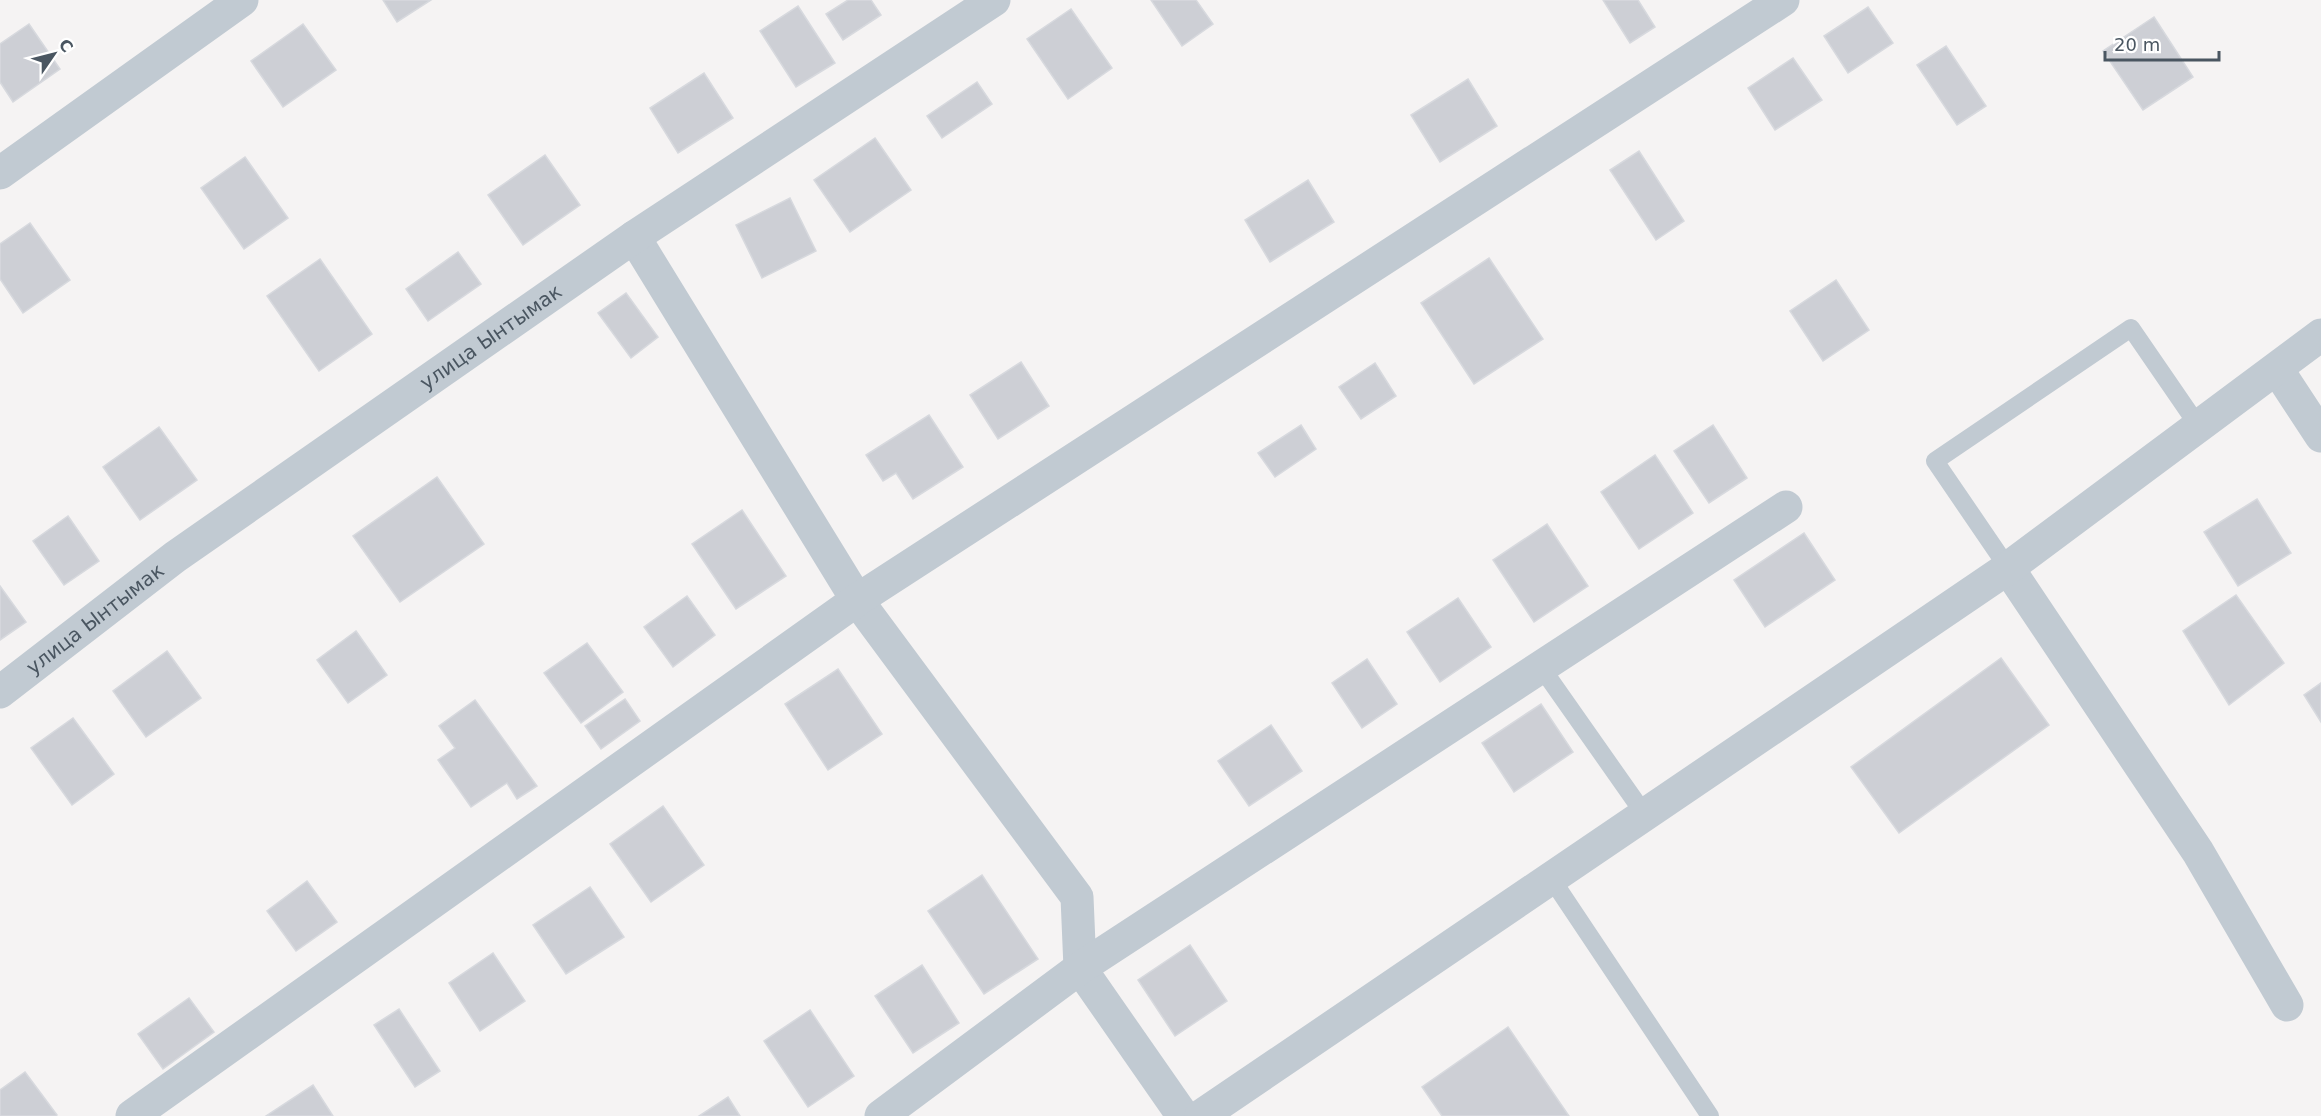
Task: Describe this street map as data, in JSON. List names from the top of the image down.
{
  "streets": {
    "street": ["улица Ынтымак"]
  },
  "scale_bar": "20 m",
  "north": "top right"
}
